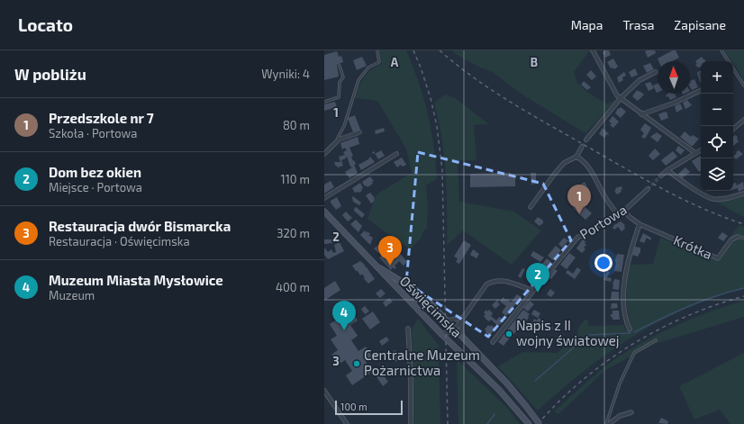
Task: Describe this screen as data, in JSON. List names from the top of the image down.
{
  "streets": {
    "main road": ["Oświęcimska"],
    "street": ["Portowa", "Krótka"]
  },
  "places": ["Napis z II wojny światowej", "Centralne Muzeum Pożarnictwa"],
  "scale_bar": "100 m",
  "north": "top",
  "page": {
    "header": "Locato",
    "nav": ["Mapa", "Trasa", "Zapisane"],
    "heading": ["W pobliżu", "Wyniki: 4"],
    "map_buttons": ["+", "−"],
    "list": [
      {
        "mark": "1",
        "name": "Przedszkole nr 7",
        "note": "Szkoła · Portowa",
        "value": "80 m"
      },
      {
        "mark": "2",
        "name": "Dom bez okien",
        "note": "Miejsce · Portowa",
        "value": "110 m"
      },
      {
        "mark": "3",
        "name": "Restauracja dwór Bismarcka",
        "note": "Restauracja · Oświęcimska",
        "value": "320 m"
      },
      {
        "mark": "4",
        "name": "Muzeum Miasta Mysłowice",
        "note": "Muzeum",
        "value": "400 m"
      }
    ],
    "pins": [
      "1",
      "3",
      "2",
      "4"
    ],
    "scale": "100 m"
  },
  "grid": {
    "columns": ["A", "B"],
    "rows": ["1", "2", "3"]
  }
}
